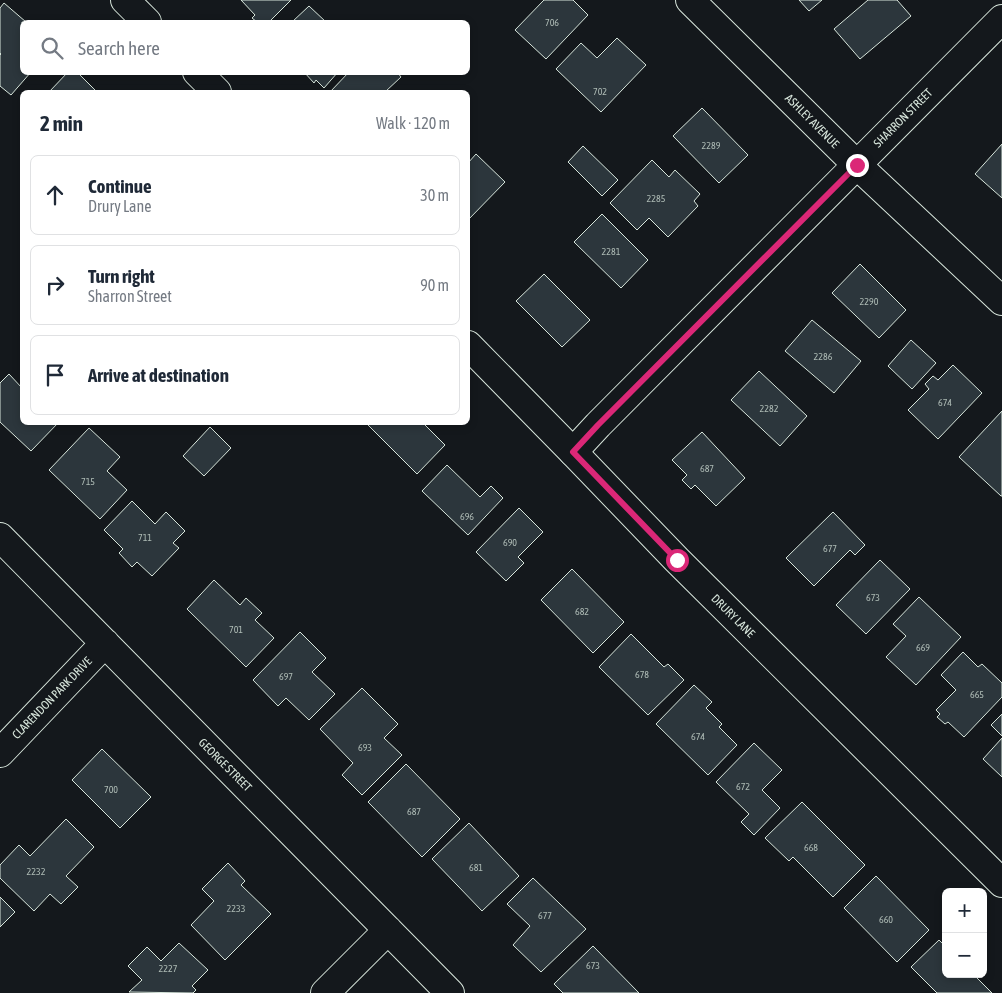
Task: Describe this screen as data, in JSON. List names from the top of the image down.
{
  "streets": {
    "street": [
      "SHARRON STREET",
      "ASHLEY AVENUE",
      "DRURY LANE",
      "CLARENDON PARK DRIVE",
      "GEORGE STREET"
    ]
  },
  "crossings": [
    ["SHARRON STREET", "ASHLEY AVENUE"],
    ["SHARRON STREET", "DRURY LANE"],
    ["CLARENDON PARK DRIVE", "GEORGE STREET"]
  ],
  "house_numbers": [
    "706",
    "702",
    "2289",
    "2285",
    "2281",
    "2290",
    "2286",
    "674",
    "2282",
    "687",
    "715",
    "696",
    "711",
    "690",
    "677",
    "673",
    "682",
    "701",
    "669",
    "678",
    "697",
    "665",
    "674",
    "693",
    "672",
    "700",
    "687",
    "668",
    "681",
    "2232",
    "2233",
    "677",
    "660",
    "673",
    "2227"
  ],
  "page": {
    "search": "Search here",
    "heading": ["2 min", "Walk · 120 m"],
    "list": [
      ["Continue", "Drury Lane", "30 m"],
      ["Turn right", "Sharron Street", "90 m"],
      "Arrive at destination"
    ],
    "map_buttons": ["+", "−"]
  }
}
